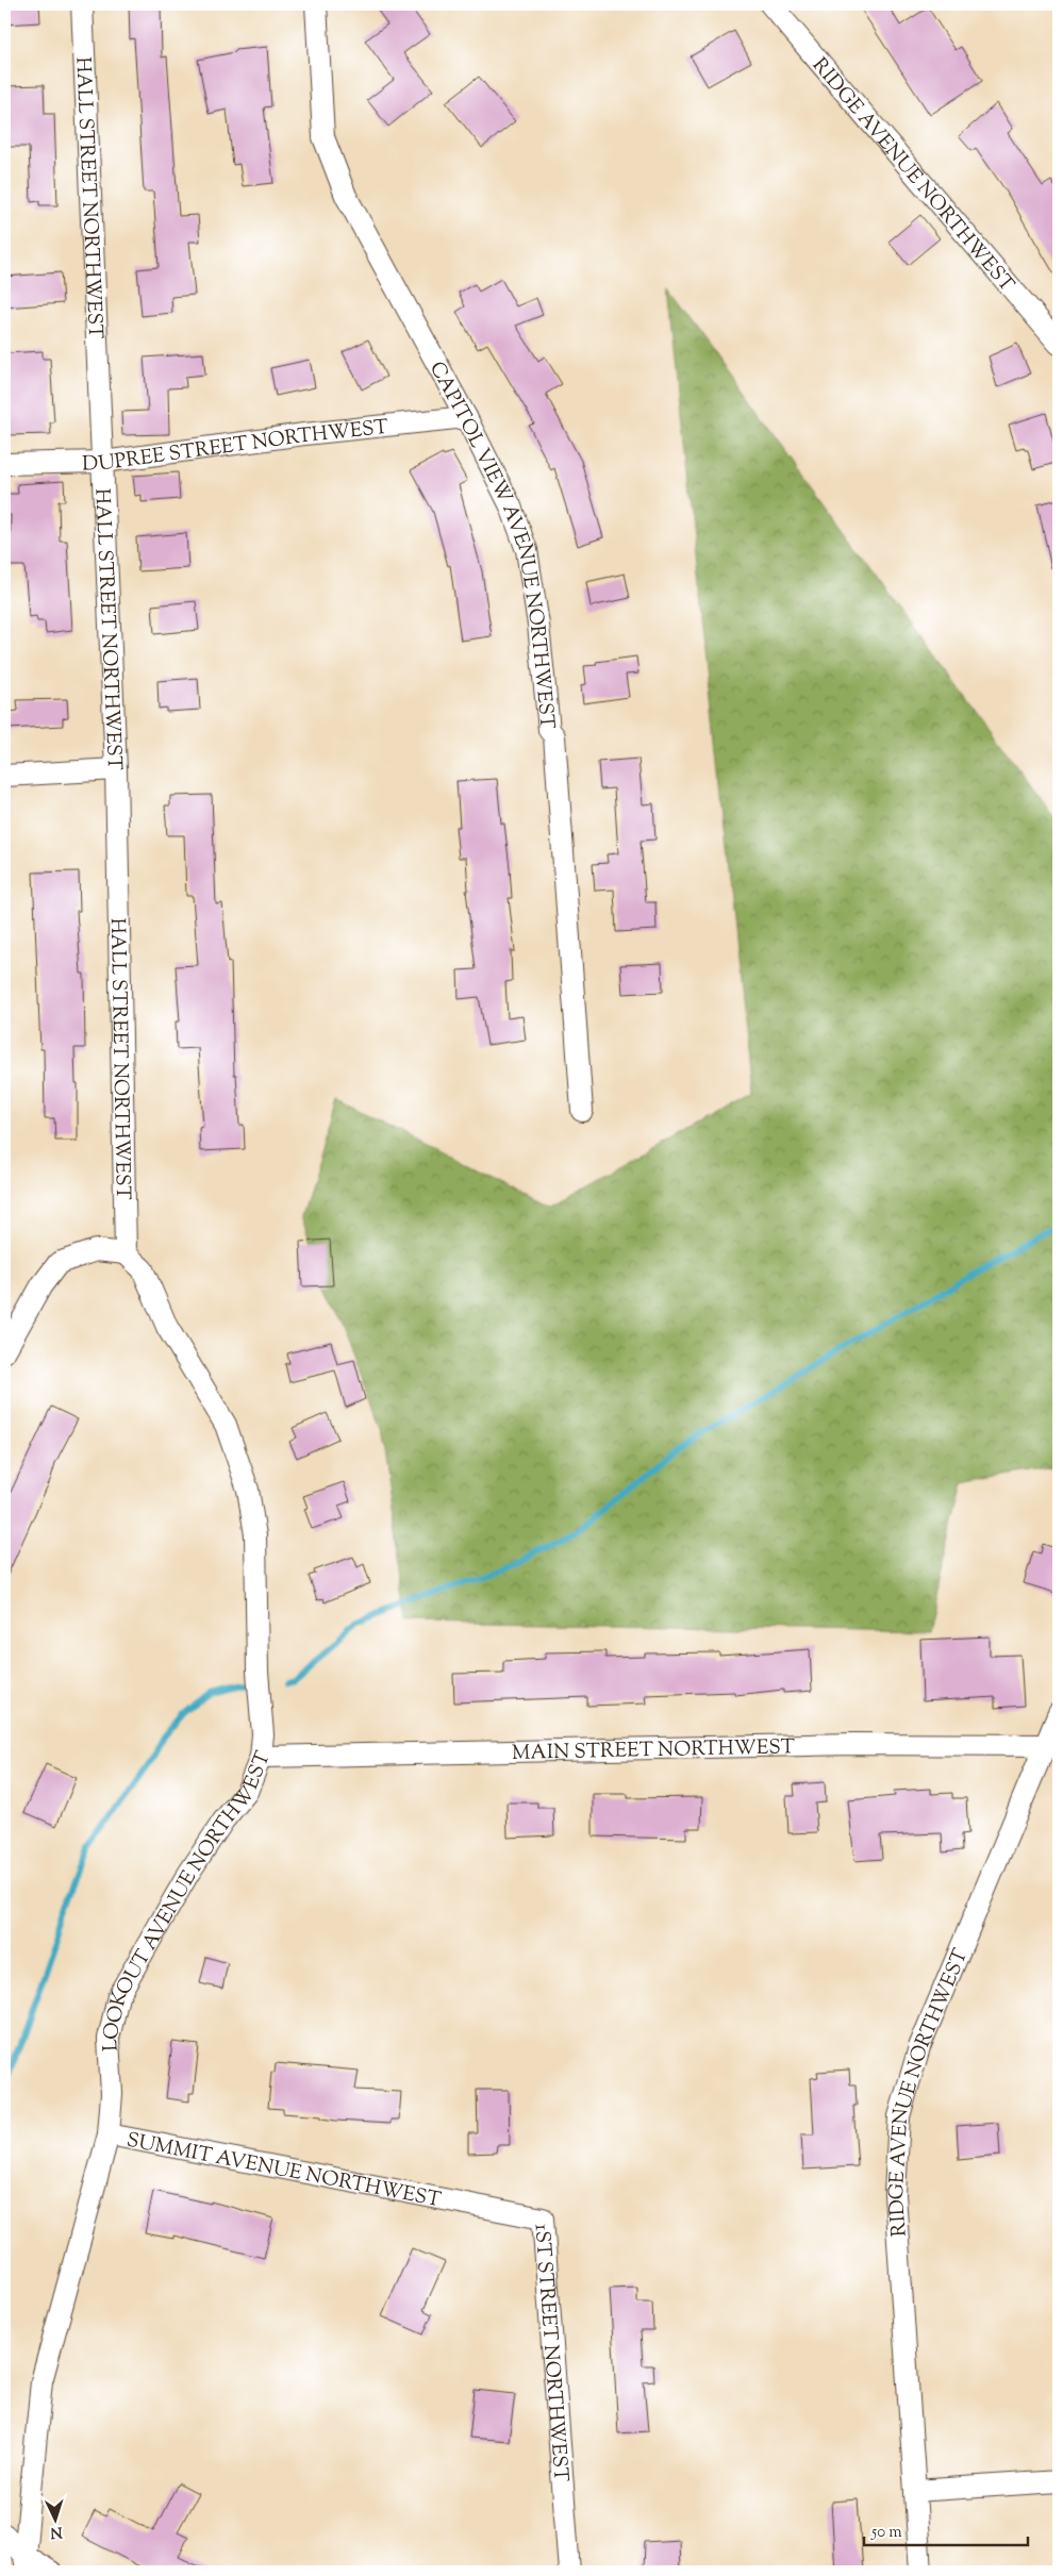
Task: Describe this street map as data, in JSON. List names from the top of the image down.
{
  "streets": {
    "street": [
      "RIDGE AVENUE NORTHWEST",
      "HALL STREET NORTHWEST",
      "DUPREE STREET NORTHWEST",
      "CAPITOL VIEW AVENUE NORTHWEST",
      "MAIN STREET NORTHWEST",
      "LOOKOUT AVENUE NORTHWEST",
      "SUMMIT AVENUE NORTHWEST",
      "1ST STREET NORTHWEST"
    ]
  },
  "crossings": [
    ["RIDGE AVENUE NORTHWEST", "MAIN STREET NORTHWEST"],
    ["HALL STREET NORTHWEST", "DUPREE STREET NORTHWEST"],
    ["HALL STREET NORTHWEST", "LOOKOUT AVENUE NORTHWEST"],
    ["DUPREE STREET NORTHWEST", "CAPITOL VIEW AVENUE NORTHWEST"],
    ["MAIN STREET NORTHWEST", "LOOKOUT AVENUE NORTHWEST"],
    ["LOOKOUT AVENUE NORTHWEST", "SUMMIT AVENUE NORTHWEST"],
    ["SUMMIT AVENUE NORTHWEST", "1ST STREET NORTHWEST"]
  ],
  "scale_bar": "50 m",
  "north": "bottom"
}
